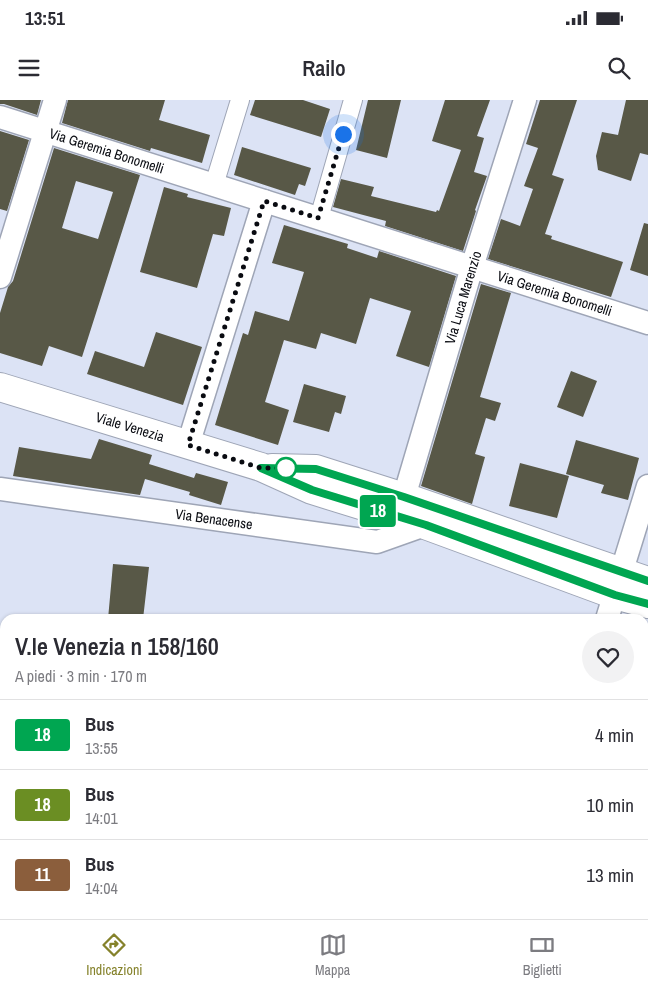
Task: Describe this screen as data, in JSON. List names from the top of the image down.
{
  "streets": {
    "street": [
      "Via Geremia Bonomelli",
      "Via Luca Marenzio",
      "Viale Venezia",
      "Via Benacense"
    ]
  },
  "crossings": [
    ["Via Geremia Bonomelli", "Via Luca Marenzio"],
    ["Via Luca Marenzio", "Viale Venezia"],
    ["Viale Venezia", "Via Benacense"]
  ],
  "lines": ["bus line 18"],
  "page": {
    "status": "13:51",
    "header": "Railo",
    "on_map": "18",
    "heading": ["V.le Venezia n 158/160", "A piedi · 3 min · 170 m"],
    "list": [
      {
        "mark": "18",
        "name": "Bus",
        "note": "13:55",
        "value": "4 min"
      },
      {
        "mark": "18",
        "name": "Bus",
        "note": "14:01",
        "value": "10 min"
      },
      {
        "mark": "11",
        "name": "Bus",
        "note": "14:04",
        "value": "13 min"
      }
    ],
    "tabs": ["Indicazioni", "Mappa", "Biglietti"]
  }
}
